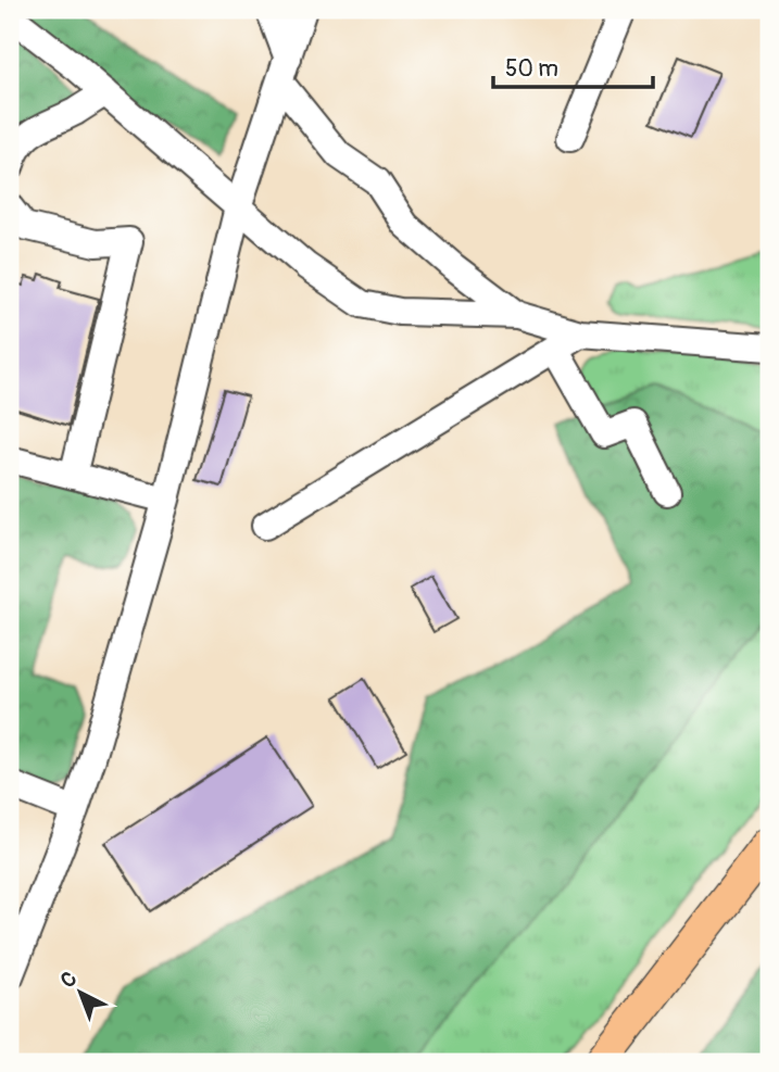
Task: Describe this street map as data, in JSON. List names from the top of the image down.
{
  "scale_bar": "50 m",
  "north": "top left"
}
